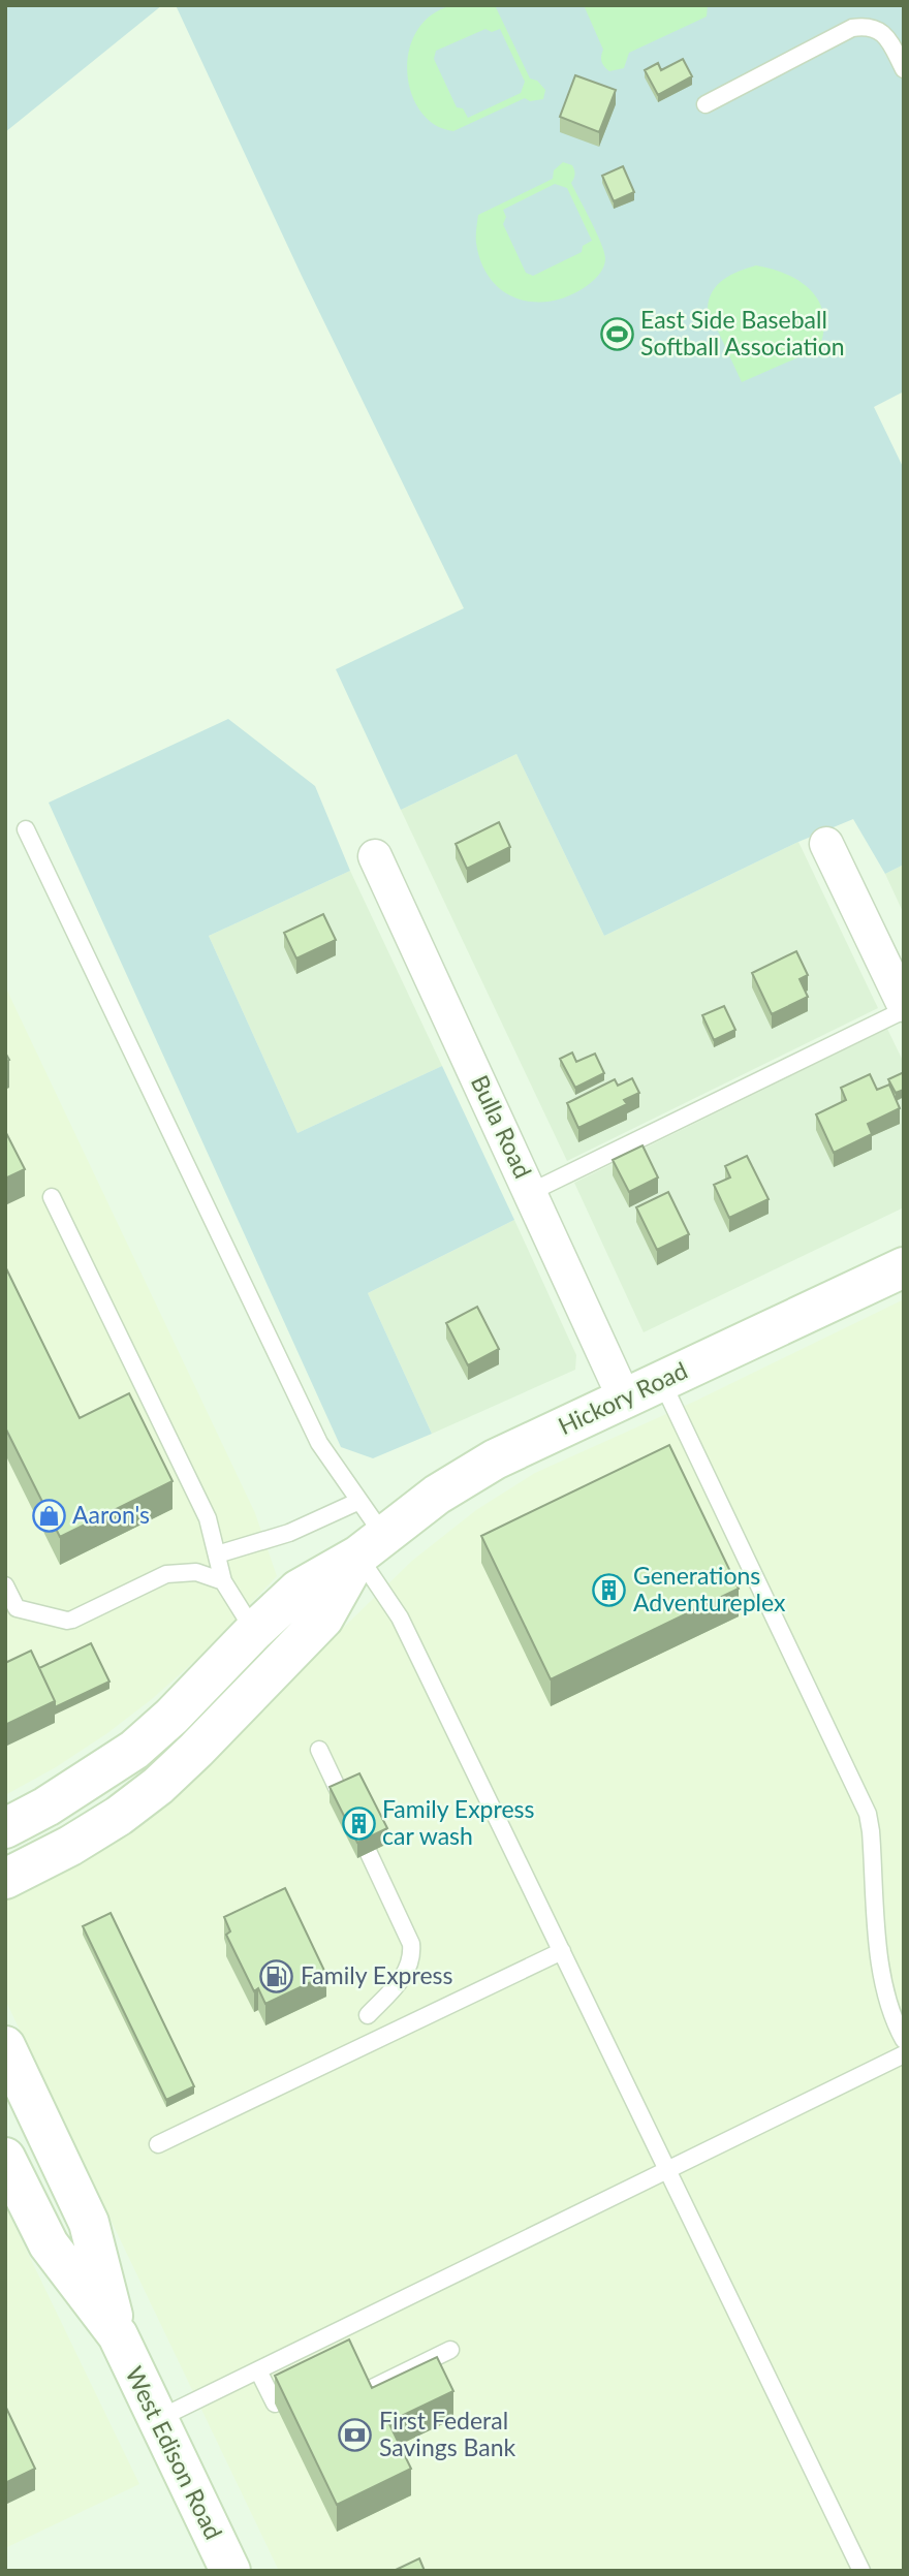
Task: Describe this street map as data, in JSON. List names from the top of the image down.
{
  "streets": {
    "street": ["Bulla Road", "Hickory Road", "West Edison Road"]
  },
  "crossings": [
    ["Bulla Road", "Hickory Road"]
  ],
  "places": {
    "sports": ["East Side Baseball Softball Association"],
    "shop": ["Aaron's"],
    "building": ["Generations Adventureplex", "Family Express car wash"],
    "fuel station": ["Family Express"],
    "bank": ["First Federal Savings Bank"]
  }
}
